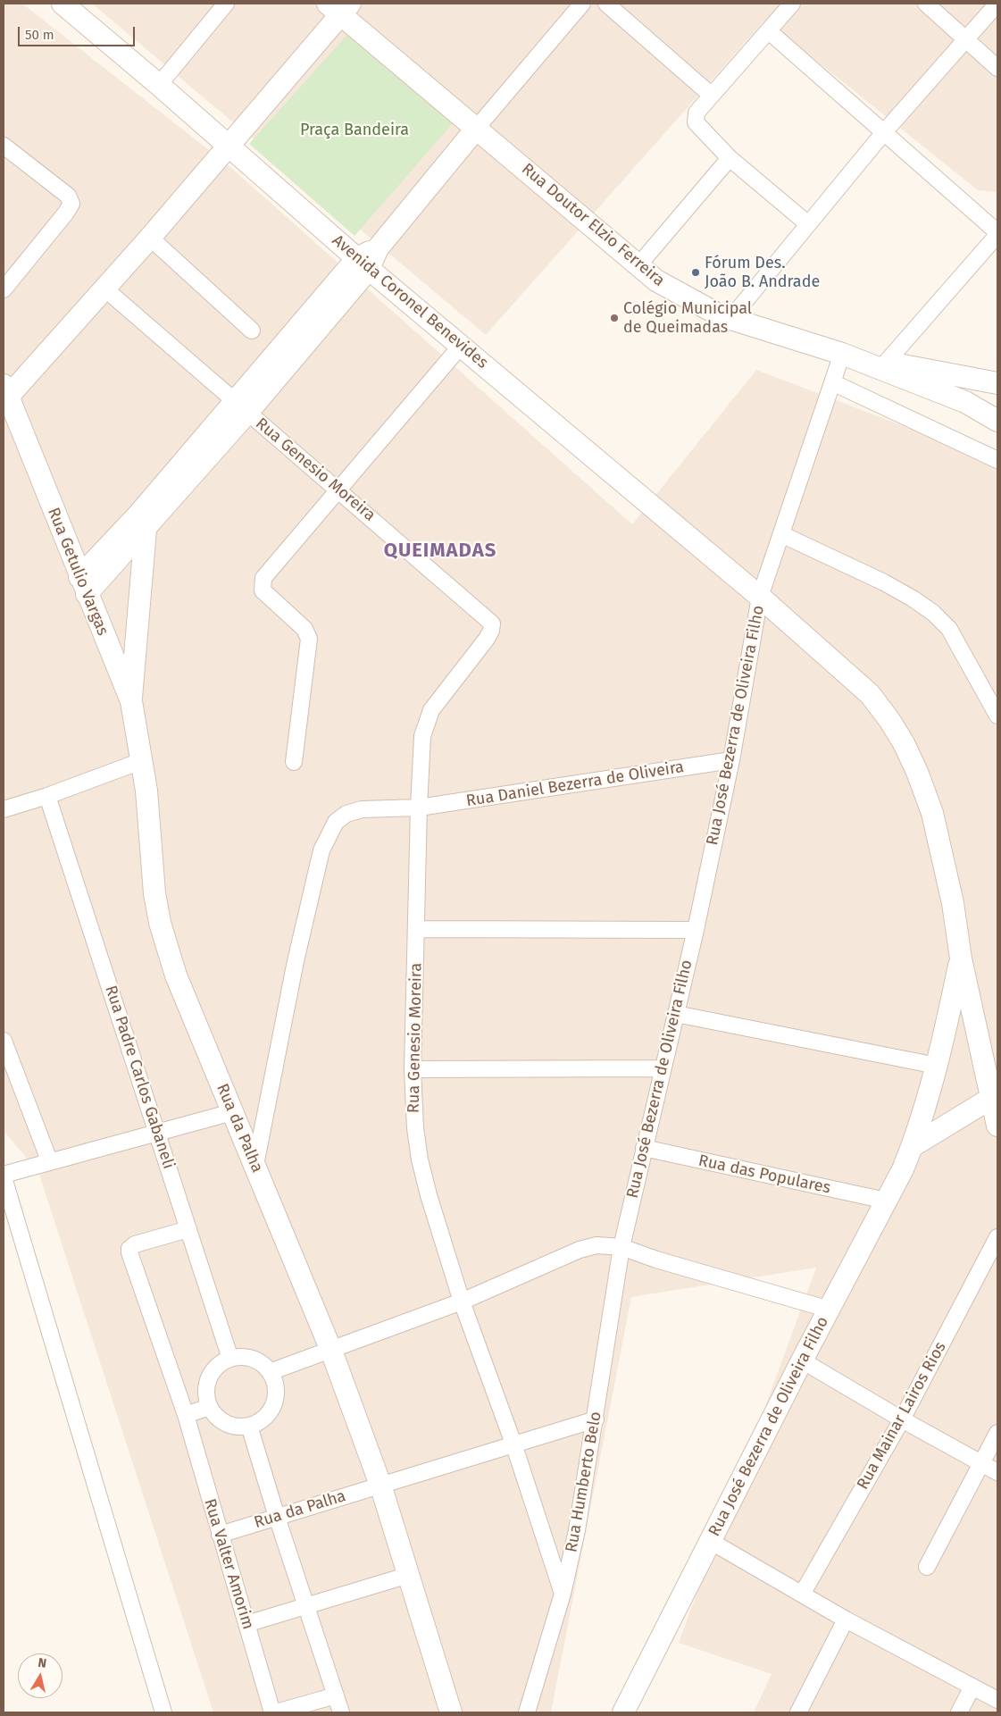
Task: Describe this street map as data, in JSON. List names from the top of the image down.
{
  "streets": {
    "main road": [
      "Rua Doutor Elzio Ferreira",
      "Avenida Coronel Benevides",
      "Rua Getulio Vargas",
      "Rua José Bezerra de Oliveira Filho",
      "Rua da Palha"
    ],
    "street": [
      "Rua Genesio Moreira",
      "Rua Daniel Bezerra de Oliveira",
      "Rua Padre Carlos Gabaneli",
      "Rua das Populares",
      "Rua Mainar Lairos Rios",
      "Rua Humberto Belo",
      "Rua Valter Amorim"
    ]
  },
  "crossings": [
    ["Avenida Coronel Benevides", "Rua José Bezerra de Oliveira Filho"],
    ["Rua Genesio Moreira", "Rua Daniel Bezerra de Oliveira"],
    ["Rua Genesio Moreira", "Rua da Palha"],
    ["Rua Genesio Moreira", "Rua Humberto Belo"],
    ["Rua Getulio Vargas", "Rua da Palha"],
    ["Rua José Bezerra de Oliveira Filho", "Rua Daniel Bezerra de Oliveira"],
    ["Rua José Bezerra de Oliveira Filho", "Rua das Populares"],
    ["Rua José Bezerra de Oliveira Filho", "Rua Humberto Belo"],
    ["Rua Padre Carlos Gabaneli", "Rua Valter Amorim"],
    ["Rua da Palha", "Rua Humberto Belo"],
    ["Rua da Palha", "Rua Valter Amorim"]
  ],
  "districts": ["QUEIMADAS"],
  "parks": ["Praça Bandeira"],
  "places": ["Fórum Des. João B. Andrade", "Colégio Municipal de Queimadas"],
  "scale_bar": "50 m",
  "north": "top"
}
